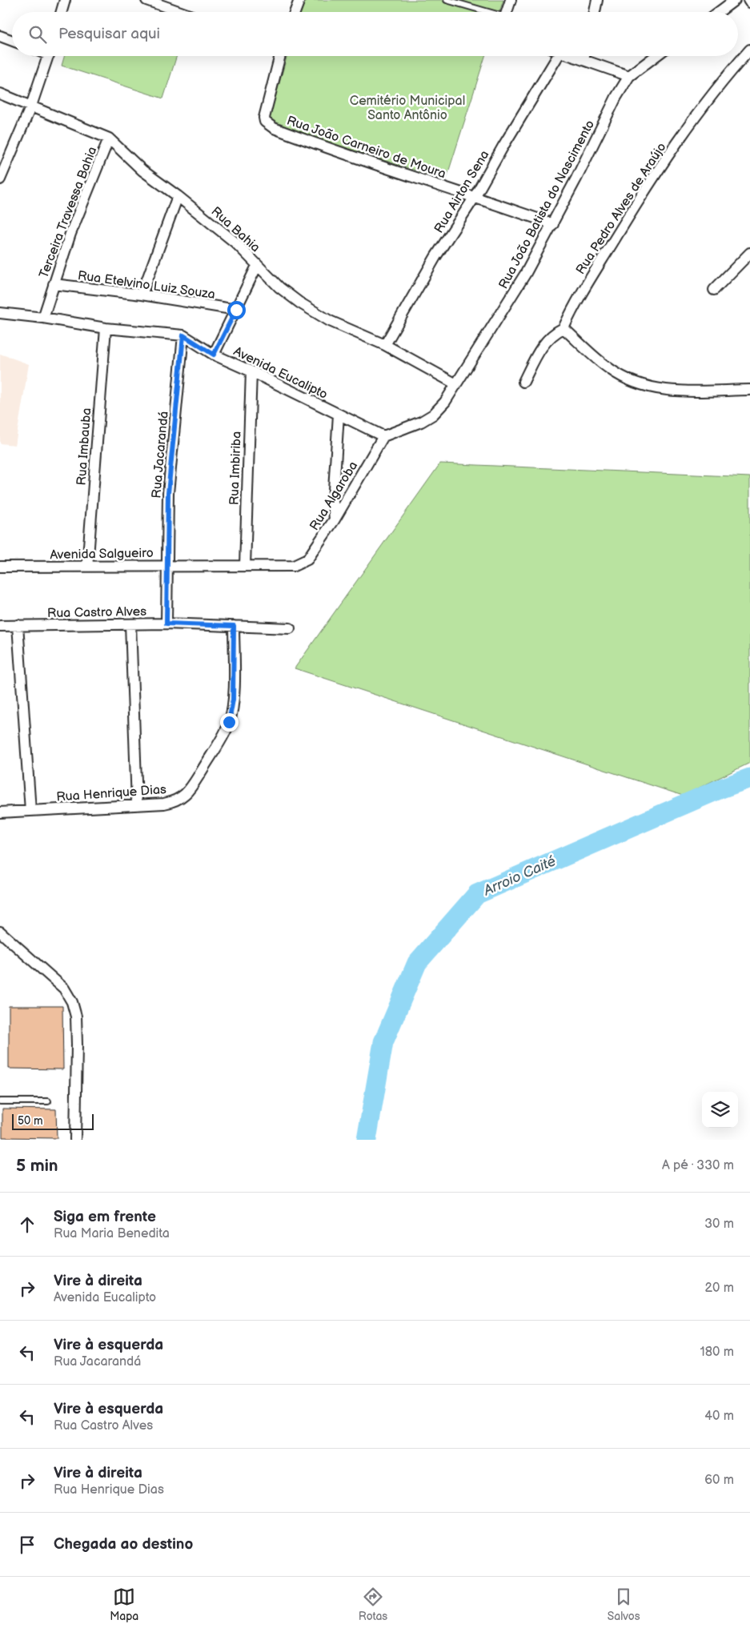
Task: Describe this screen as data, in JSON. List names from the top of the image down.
{
  "streets": {
    "street": [
      "Rua João Carneiro de Moura",
      "Rua Airton Sena",
      "Rua João Batista do Nascimento",
      "Rua Pedro Alves de Araújo",
      "Terceira Travessa Bahia",
      "Rua Bahia",
      "Rua Etelvino Luiz Souza",
      "Avenida Eucalipto",
      "Rua Imbauba",
      "Rua Jacarandá",
      "Rua Imbiriba",
      "Rua Algaroba",
      "Avenida Salgueiro",
      "Rua Castro Alves",
      "Rua Henrique Dias"
    ]
  },
  "crossings": [
    ["Rua João Carneiro de Moura", "Rua Airton Sena"],
    ["Rua João Carneiro de Moura", "Rua João Batista do Nascimento"],
    ["Rua Airton Sena", "Rua Bahia"],
    ["Rua João Batista do Nascimento", "Rua Bahia"],
    ["Rua João Batista do Nascimento", "Avenida Eucalipto"],
    ["Rua João Batista do Nascimento", "Rua Algaroba"],
    ["Terceira Travessa Bahia", "Rua Bahia"],
    ["Terceira Travessa Bahia", "Rua Etelvino Luiz Souza"],
    ["Terceira Travessa Bahia", "Avenida Eucalipto"],
    ["Avenida Eucalipto", "Rua Imbauba"],
    ["Avenida Eucalipto", "Rua Jacarandá"],
    ["Avenida Eucalipto", "Rua Imbiriba"],
    ["Avenida Eucalipto", "Rua Algaroba"],
    ["Rua Imbauba", "Avenida Salgueiro"],
    ["Rua Jacarandá", "Avenida Salgueiro"],
    ["Rua Jacarandá", "Rua Castro Alves"],
    ["Rua Imbiriba", "Avenida Salgueiro"],
    ["Rua Algaroba", "Avenida Salgueiro"],
    ["Rua Castro Alves", "Rua Henrique Dias"]
  ],
  "water": ["Arroio Caité"],
  "parks": ["Cemitério Municipal Santo Antônio"],
  "scale_bar": "50 m",
  "page": {
    "search": "Pesquisar aqui",
    "scale": "50 m",
    "heading": ["5 min", "A pé · 330 m"],
    "list": [
      ["Siga em frente", "Rua Maria Benedita", "30 m"],
      ["Vire à direita", "Avenida Eucalipto", "20 m"],
      ["Vire à esquerda", "Rua Jacarandá", "180 m"],
      ["Vire à esquerda", "Rua Castro Alves", "40 m"],
      ["Vire à direita", "Rua Henrique Dias", "60 m"],
      "Chegada ao destino"
    ],
    "nav": ["Mapa", "Rotas", "Salvos"]
  }
}
